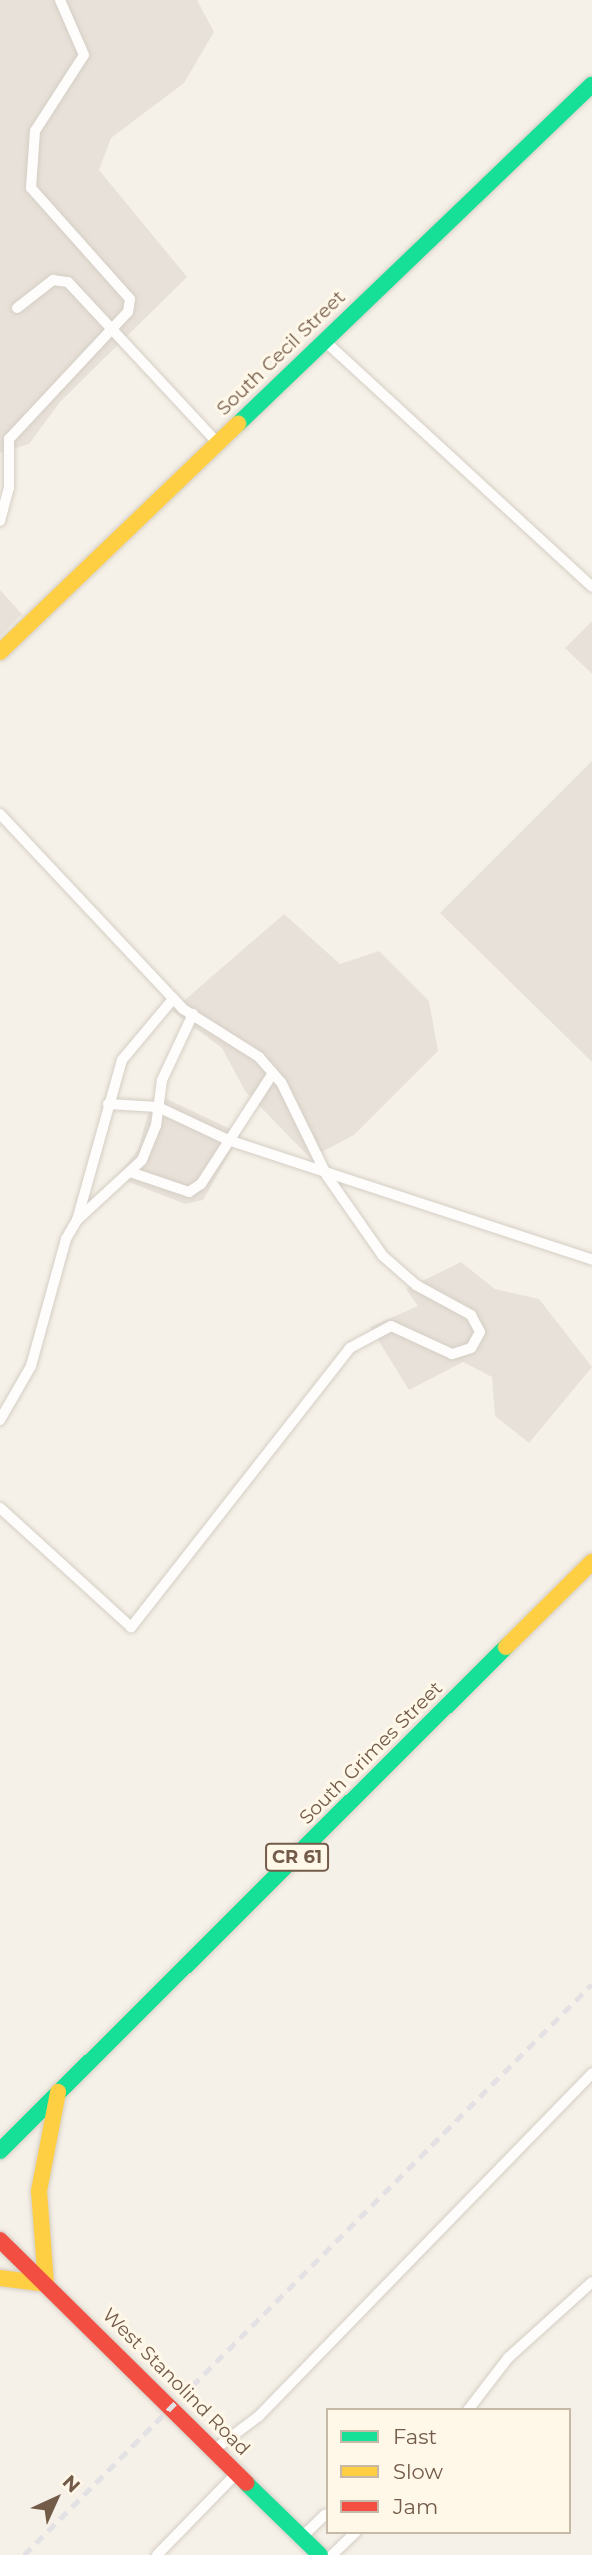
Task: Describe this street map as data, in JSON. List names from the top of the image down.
{
  "streets": {
    "main road": [
      "South Cecil Street",
      "South Grimes Street",
      "CR 61",
      "West Stanolind Road"
    ]
  },
  "legend": ["Fast", "Slow", "Jam"],
  "north": "top right"
}
